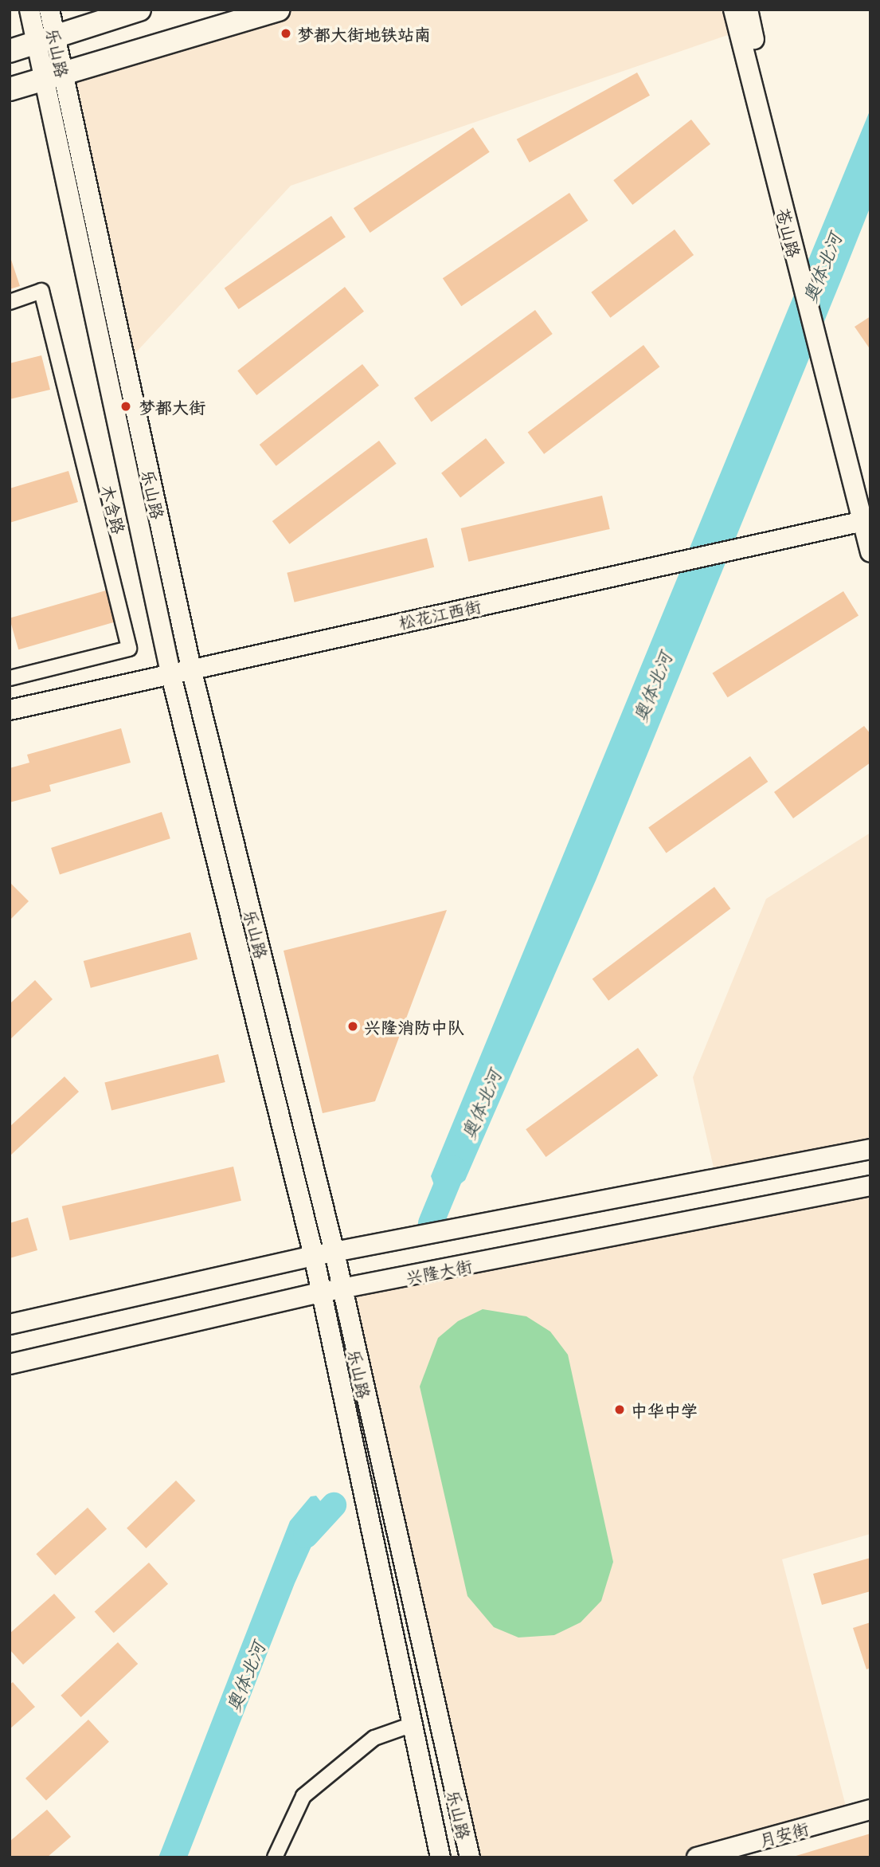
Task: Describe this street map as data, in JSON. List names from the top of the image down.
{
  "streets": {
    "street": [
      "乐山路",
      "苍山路",
      "木含路",
      "松花江西街",
      "兴隆大街",
      "月安街"
    ]
  },
  "crossings": [
    ["乐山路", "松花江西街"],
    ["乐山路", "兴隆大街"],
    ["苍山路", "松花江西街"]
  ],
  "water": ["奥体北河"],
  "places": [
    "梦都大街地铁站南",
    "梦都大街",
    "兴隆消防中队",
    "中华中学"
  ]
}
